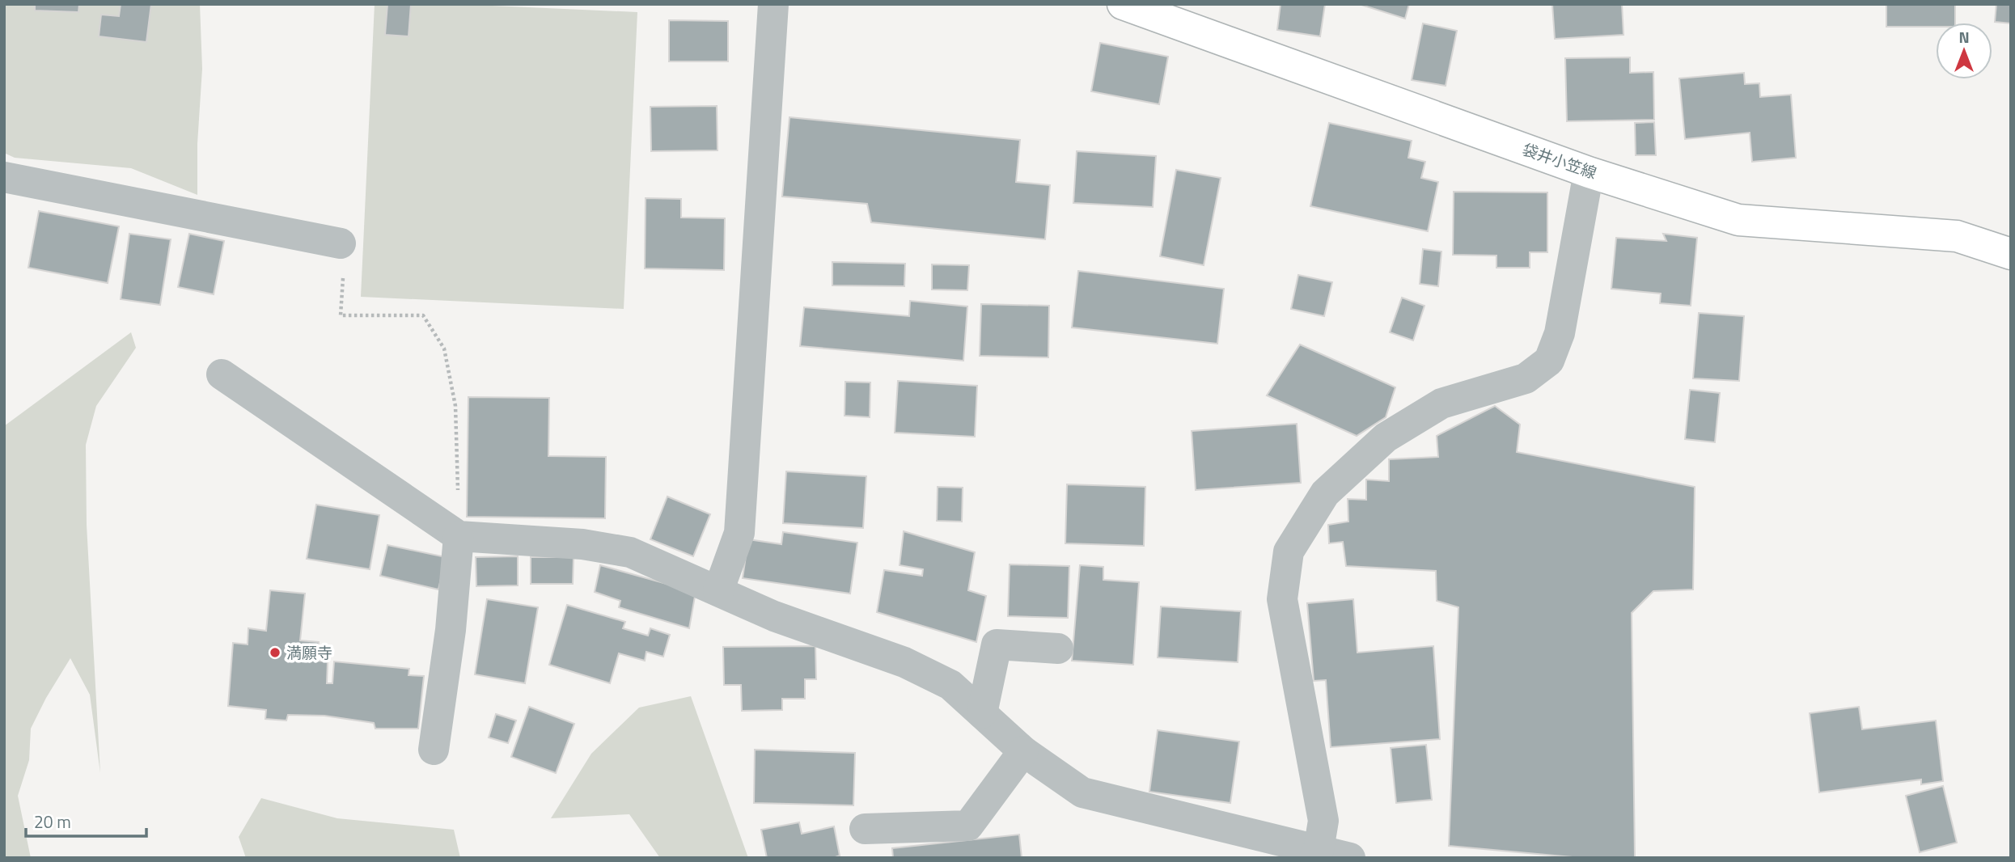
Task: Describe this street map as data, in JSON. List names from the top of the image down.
{
  "streets": {
    "main road": ["袋井小笠線"]
  },
  "places": ["満願寺"],
  "scale_bar": "20 m",
  "north": "top"
}
